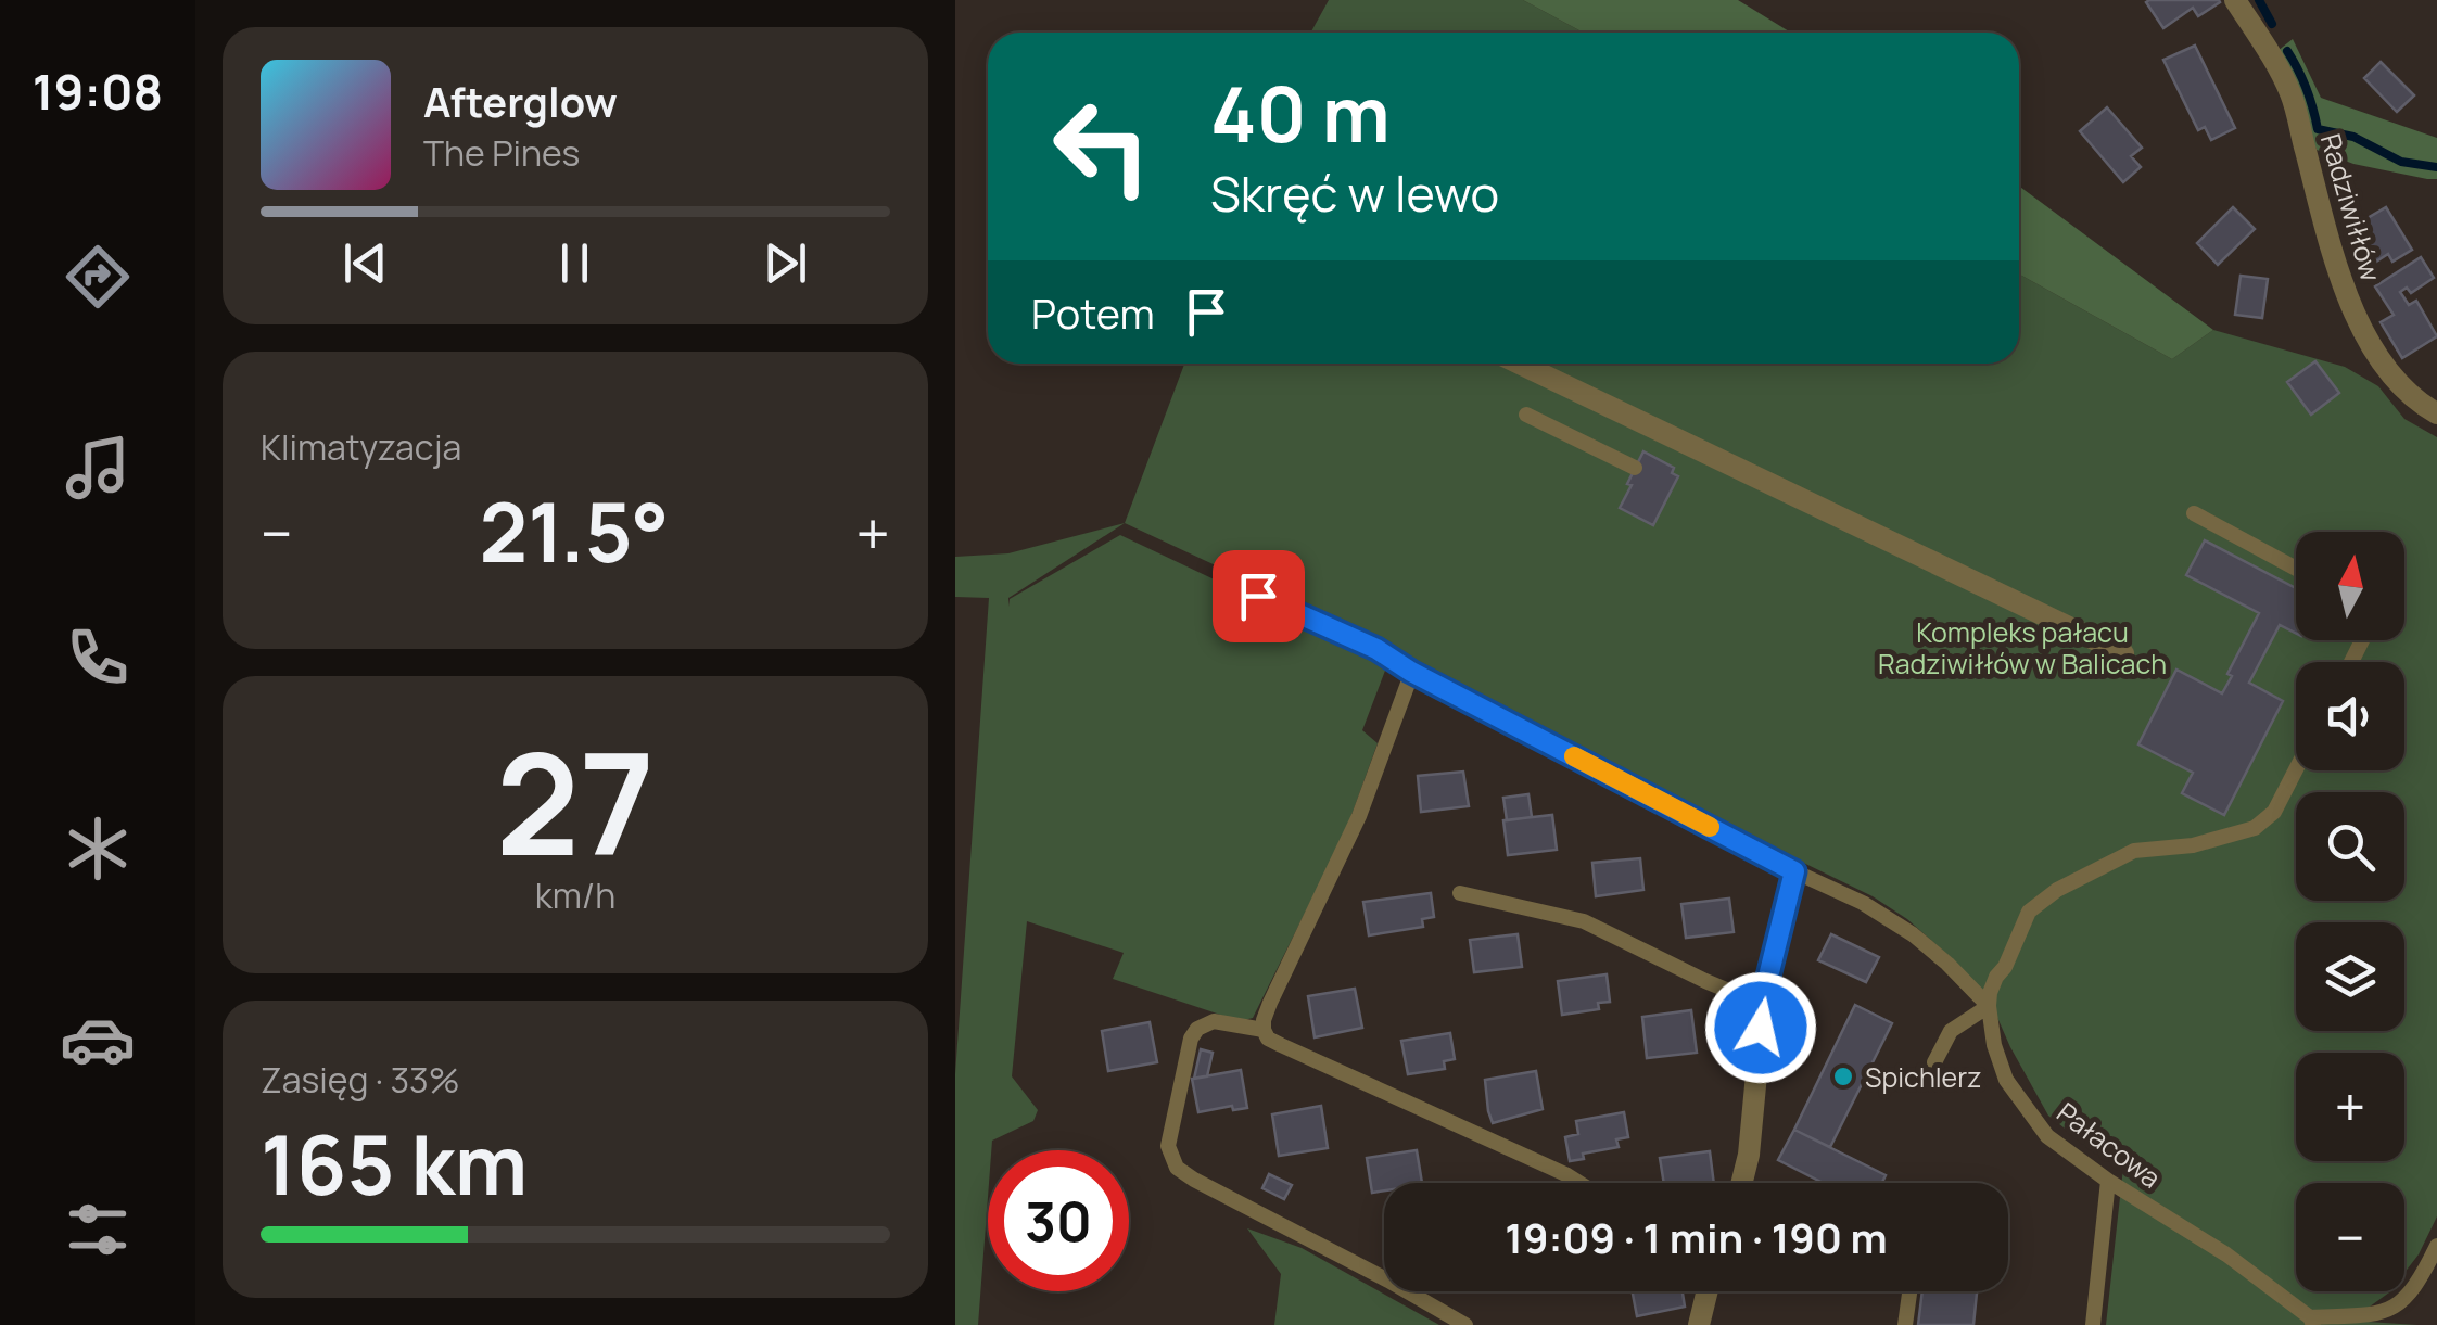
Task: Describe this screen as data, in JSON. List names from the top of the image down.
{
  "streets": {
    "street": ["Radziwiłłów"],
    "lane": ["Pałacowa"]
  },
  "parks": ["Kompleks pałacu Radziwiłłów w Balicach"],
  "places": ["Spichlerz"],
  "north": "top",
  "page": {
    "tabs": "19:08",
    "turn": ["40 m", "Skręć w lewo"],
    "song": ["Afterglow", "The Pines"],
    "then": "Potem",
    "tile": [
      "Klimatyzacja",
      ["27", "km/h"],
      ["Zasięg · 33%", "165 km"]
    ],
    "heat": ["−", "21.5°", "+"],
    "map_buttons": ["+", "−"],
    "limit": "30",
    "trip": "19:09 · 1 min · 190 m"
  }
}
